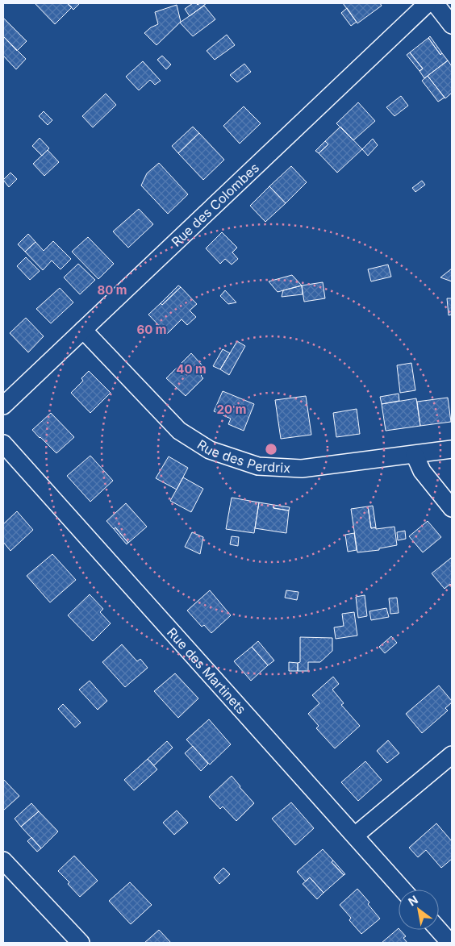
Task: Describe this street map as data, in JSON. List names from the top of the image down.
{
  "streets": {
    "street": ["Rue des Colombes", "Rue des Perdrix", "Rue des Martinets"]
  },
  "crossings": [
    ["Rue des Colombes", "Rue des Perdrix"]
  ],
  "north": "top left",
  "rings": [
    "80 m",
    "60 m",
    "40 m",
    "20 m"
  ]
}
